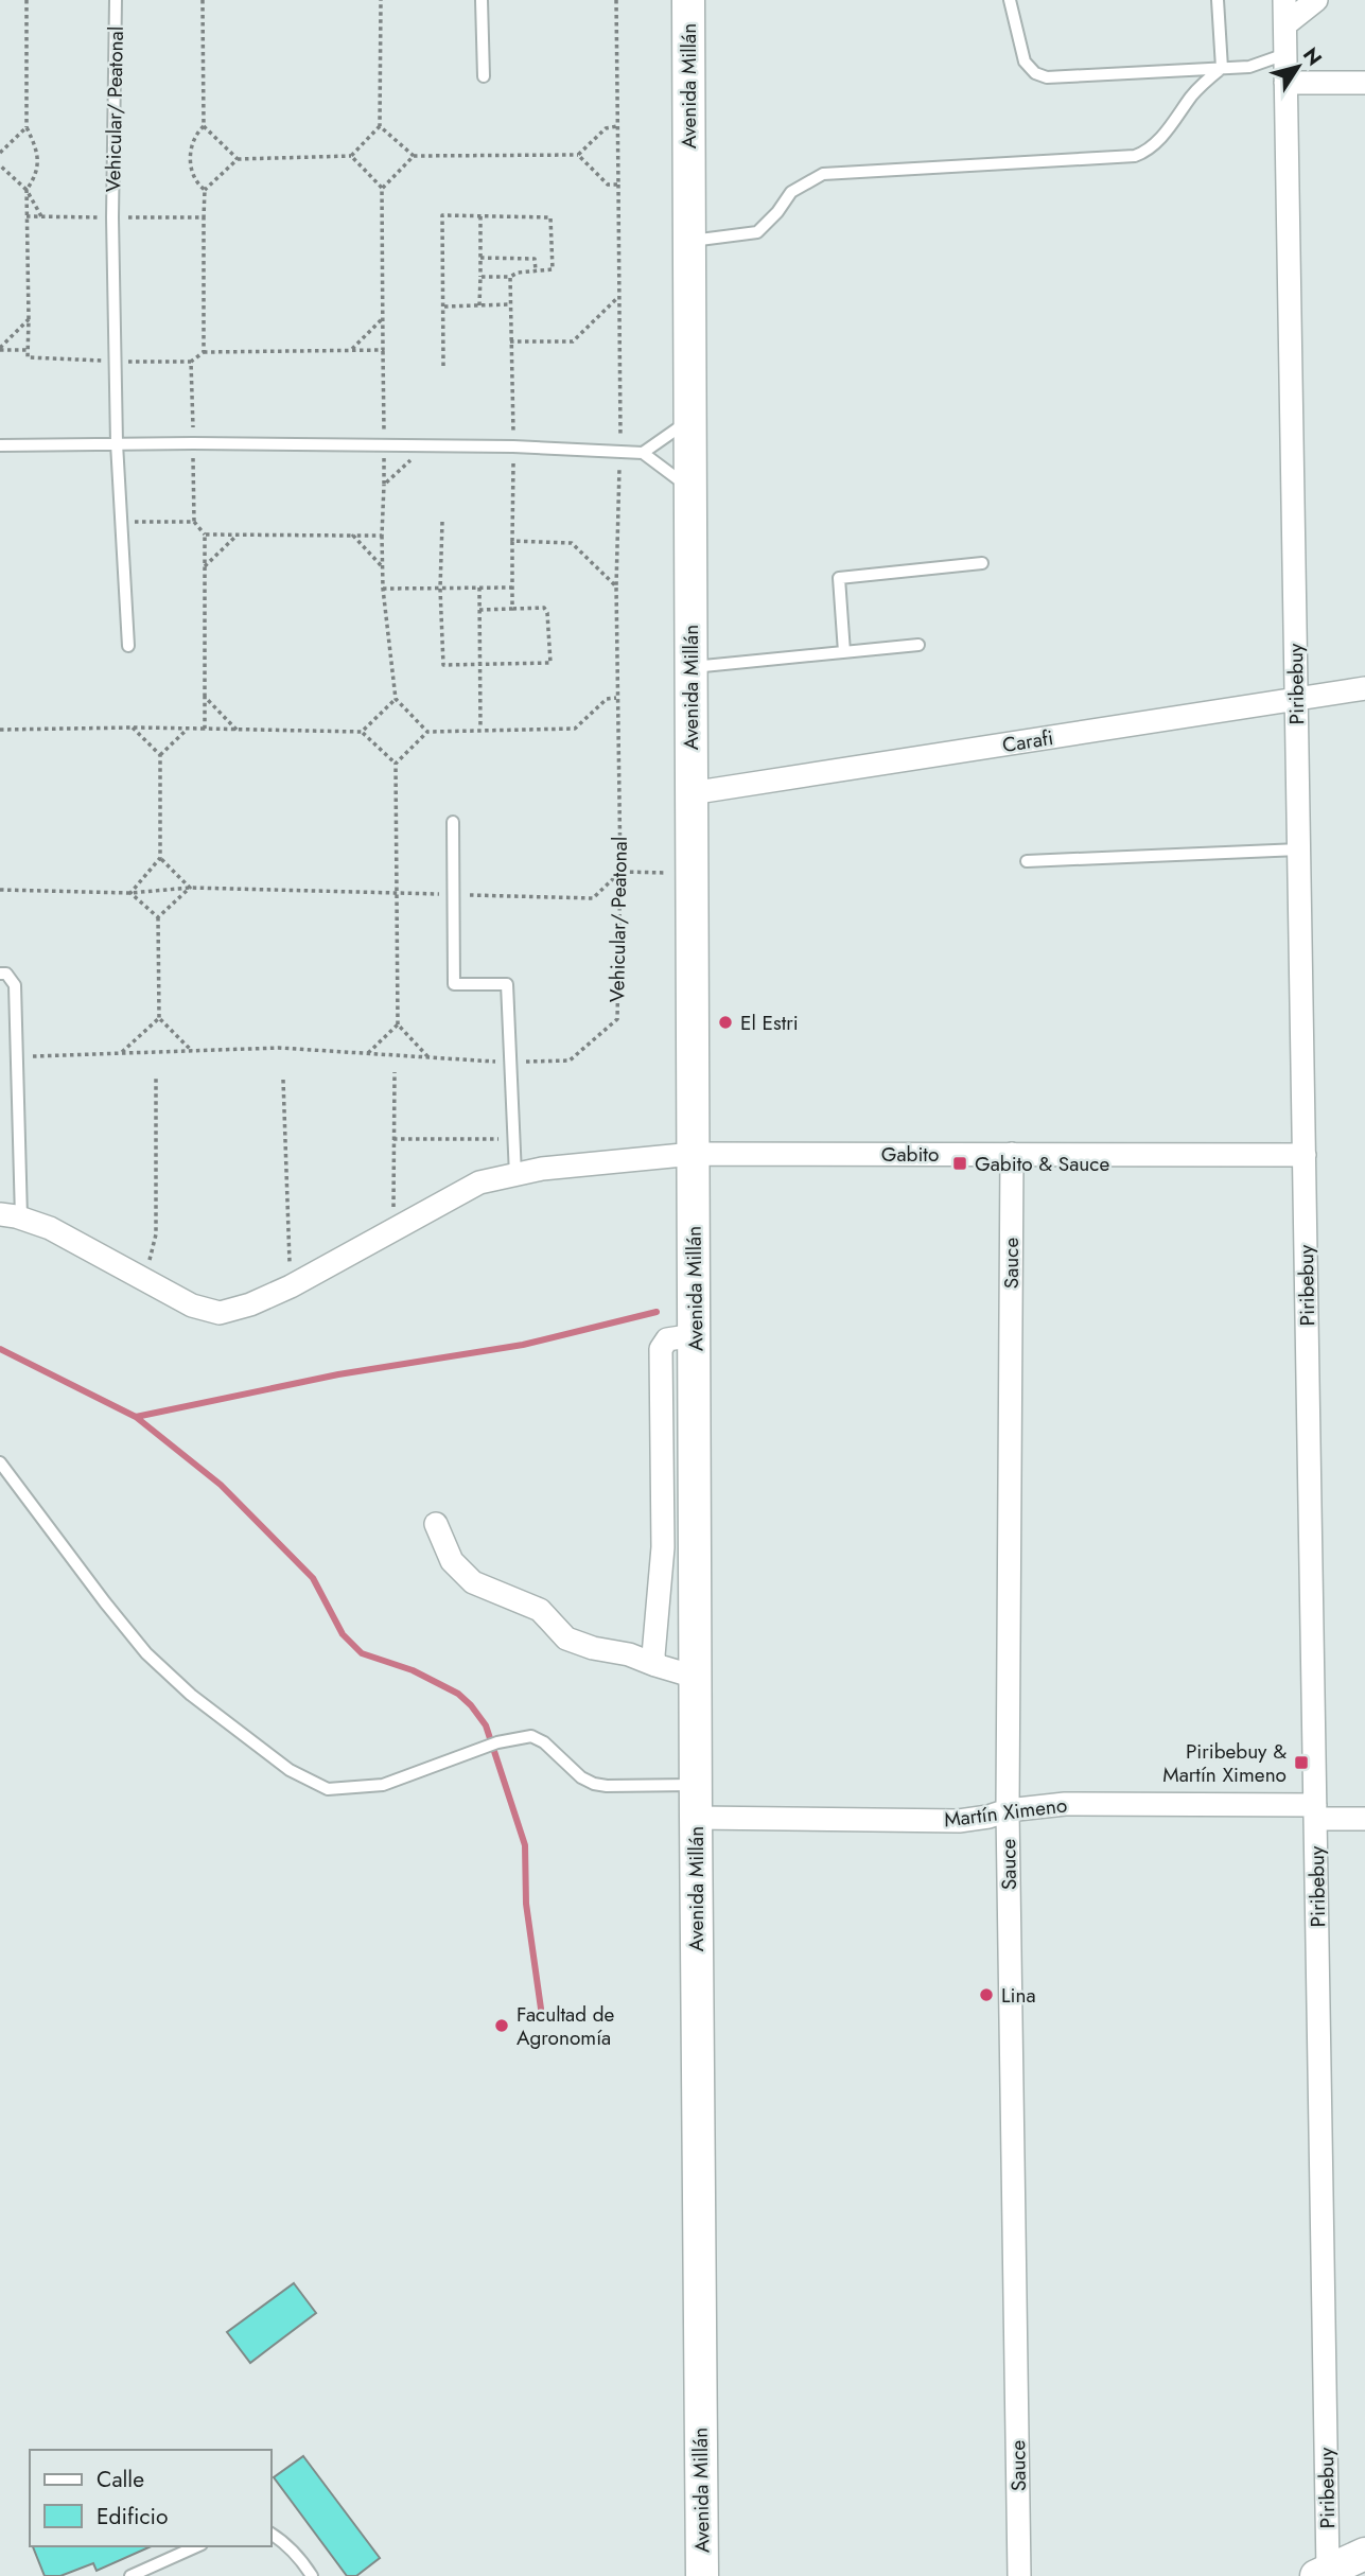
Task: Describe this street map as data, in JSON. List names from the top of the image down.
{
  "streets": {
    "main road": ["Avenida Millán"],
    "street": [
      "Piribebuy",
      "Carafi",
      "Gabito",
      "Sauce",
      "Martín Ximeno"
    ],
    "lane": ["Vehicular/ Peatonal"]
  },
  "crossings": [
    ["Avenida Millán", "Carafi"],
    ["Avenida Millán", "Gabito"],
    ["Avenida Millán", "Martín Ximeno"],
    ["Piribebuy", "Carafi"],
    ["Piribebuy", "Gabito"],
    ["Piribebuy", "Martín Ximeno"],
    ["Gabito", "Sauce"],
    ["Sauce", "Martín Ximeno"]
  ],
  "places": {
    "other": ["El Estri", "Lina", "Facultad de Agronomía"],
    "transit": ["Gabito & Sauce", "Piribebuy & Martín Ximeno"]
  },
  "legend": ["Calle", "Edificio"],
  "north": "top right"
}
